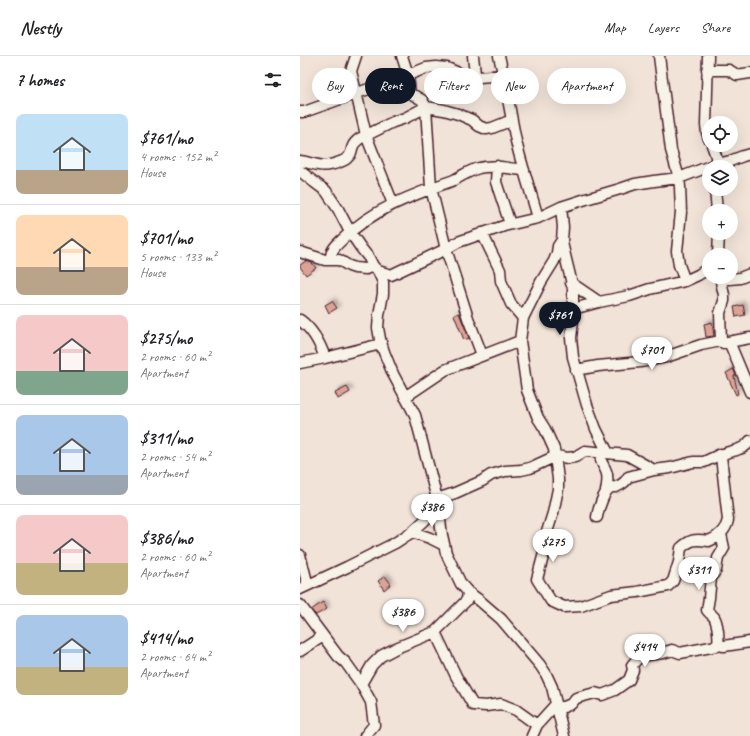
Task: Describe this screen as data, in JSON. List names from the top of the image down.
{
  "page": {
    "header": "Nestly",
    "nav": ["Map", "Layers", "Share"],
    "heading": "7 homes",
    "chip": [
      "Buy",
      "Rent",
      "Filters",
      "New",
      "Apartment"
    ],
    "list": [
      {
        "name": "$761/mo",
        "note": "4 rooms · 152 m² · House"
      },
      {
        "name": "$701/mo",
        "note": "5 rooms · 133 m² · House"
      },
      {
        "name": "$275/mo",
        "note": "2 rooms · 60 m² · Apartment"
      },
      {
        "name": "$311/mo",
        "note": "2 rooms · 54 m² · Apartment"
      },
      {
        "name": "$386/mo",
        "note": "2 rooms · 60 m² · Apartment"
      },
      {
        "name": "$414/mo",
        "note": "2 rooms · 64 m² · Apartment"
      }
    ],
    "map_buttons": ["+", "−"],
    "price": [
      "$761",
      "$701",
      "$386",
      "$275",
      "$311",
      "$386",
      "$414"
    ]
  }
}
